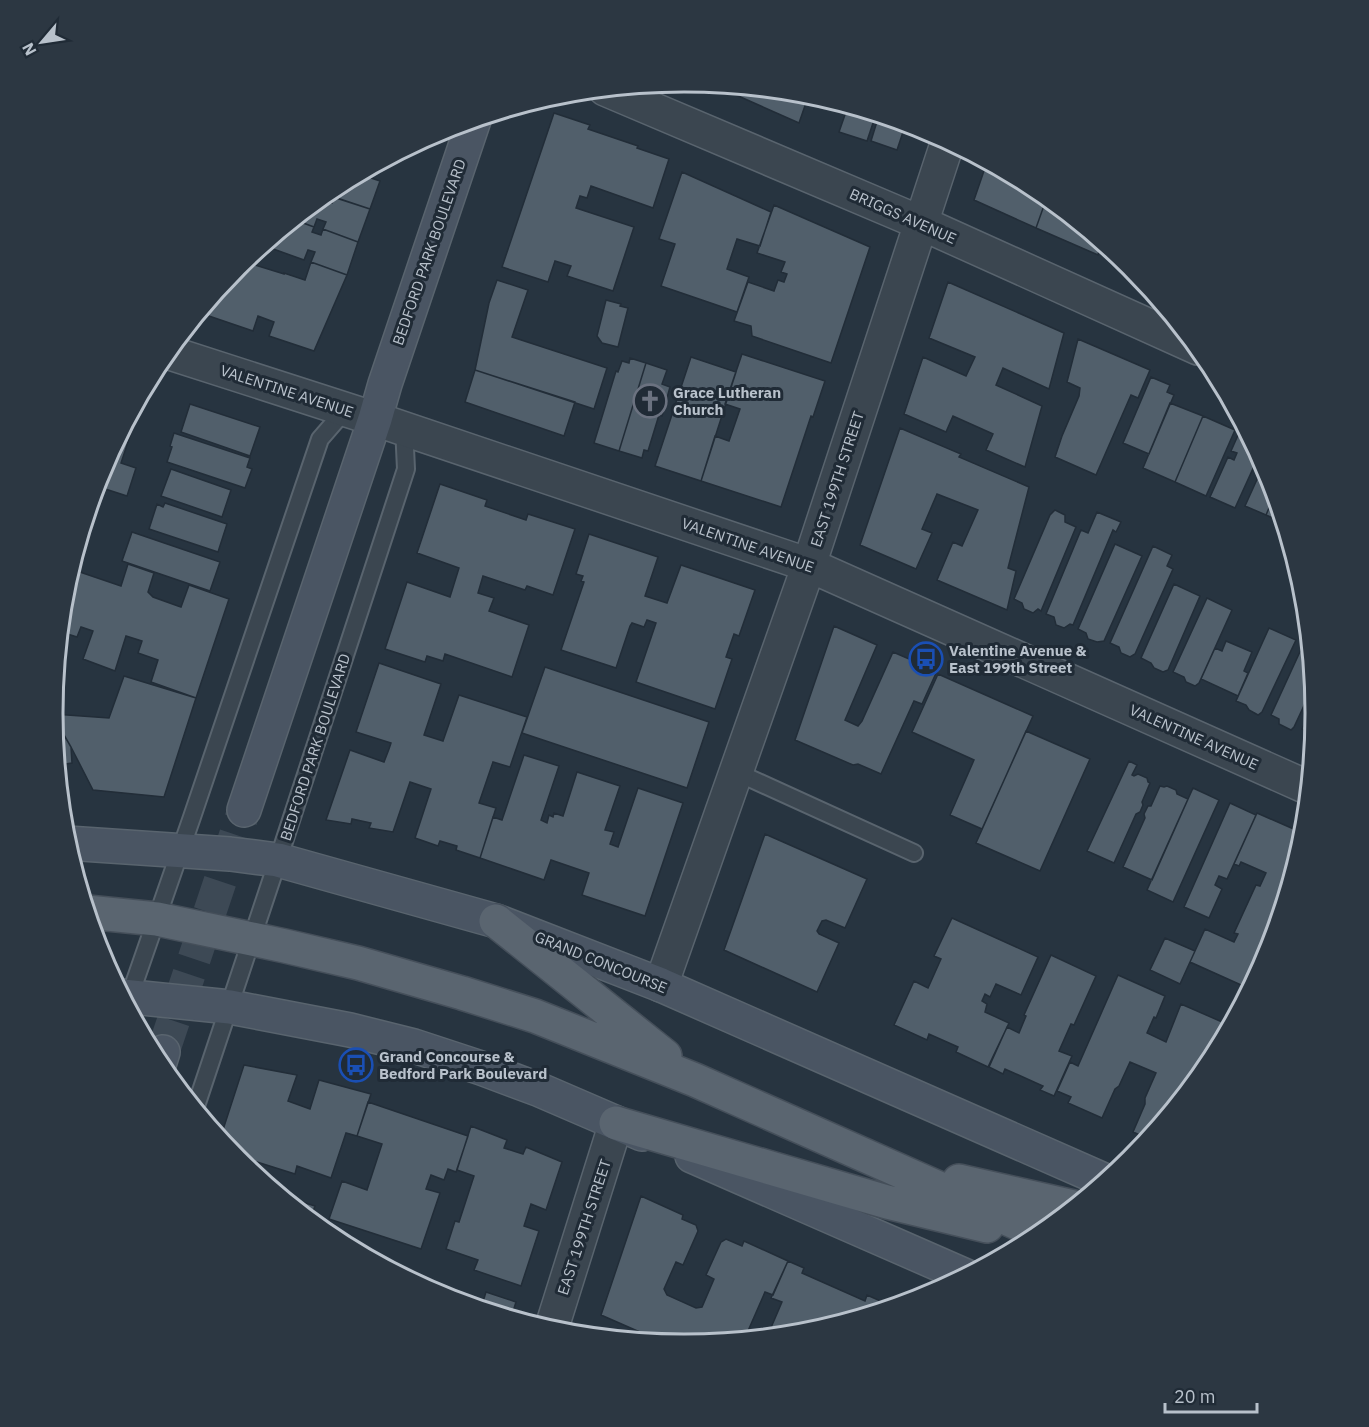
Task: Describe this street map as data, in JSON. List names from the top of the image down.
{
  "streets": {
    "street": [
      "BRIGGS AVENUE",
      "BEDFORD PARK BOULEVARD",
      "VALENTINE AVENUE",
      "EAST 199TH STREET",
      "GRAND CONCOURSE"
    ]
  },
  "crossings": [
    ["BRIGGS AVENUE", "EAST 199TH STREET"],
    ["BEDFORD PARK BOULEVARD", "VALENTINE AVENUE"],
    ["BEDFORD PARK BOULEVARD", "GRAND CONCOURSE"],
    ["VALENTINE AVENUE", "EAST 199TH STREET"],
    ["EAST 199TH STREET", "GRAND CONCOURSE"]
  ],
  "places": {
    "church": ["Grace Lutheran Church"],
    "bus stop": ["Valentine Avenue & East 199th Street", "Grand Concourse & Bedford Park Boulevard"]
  },
  "scale_bar": "20 m",
  "north": "bottom left"
}
